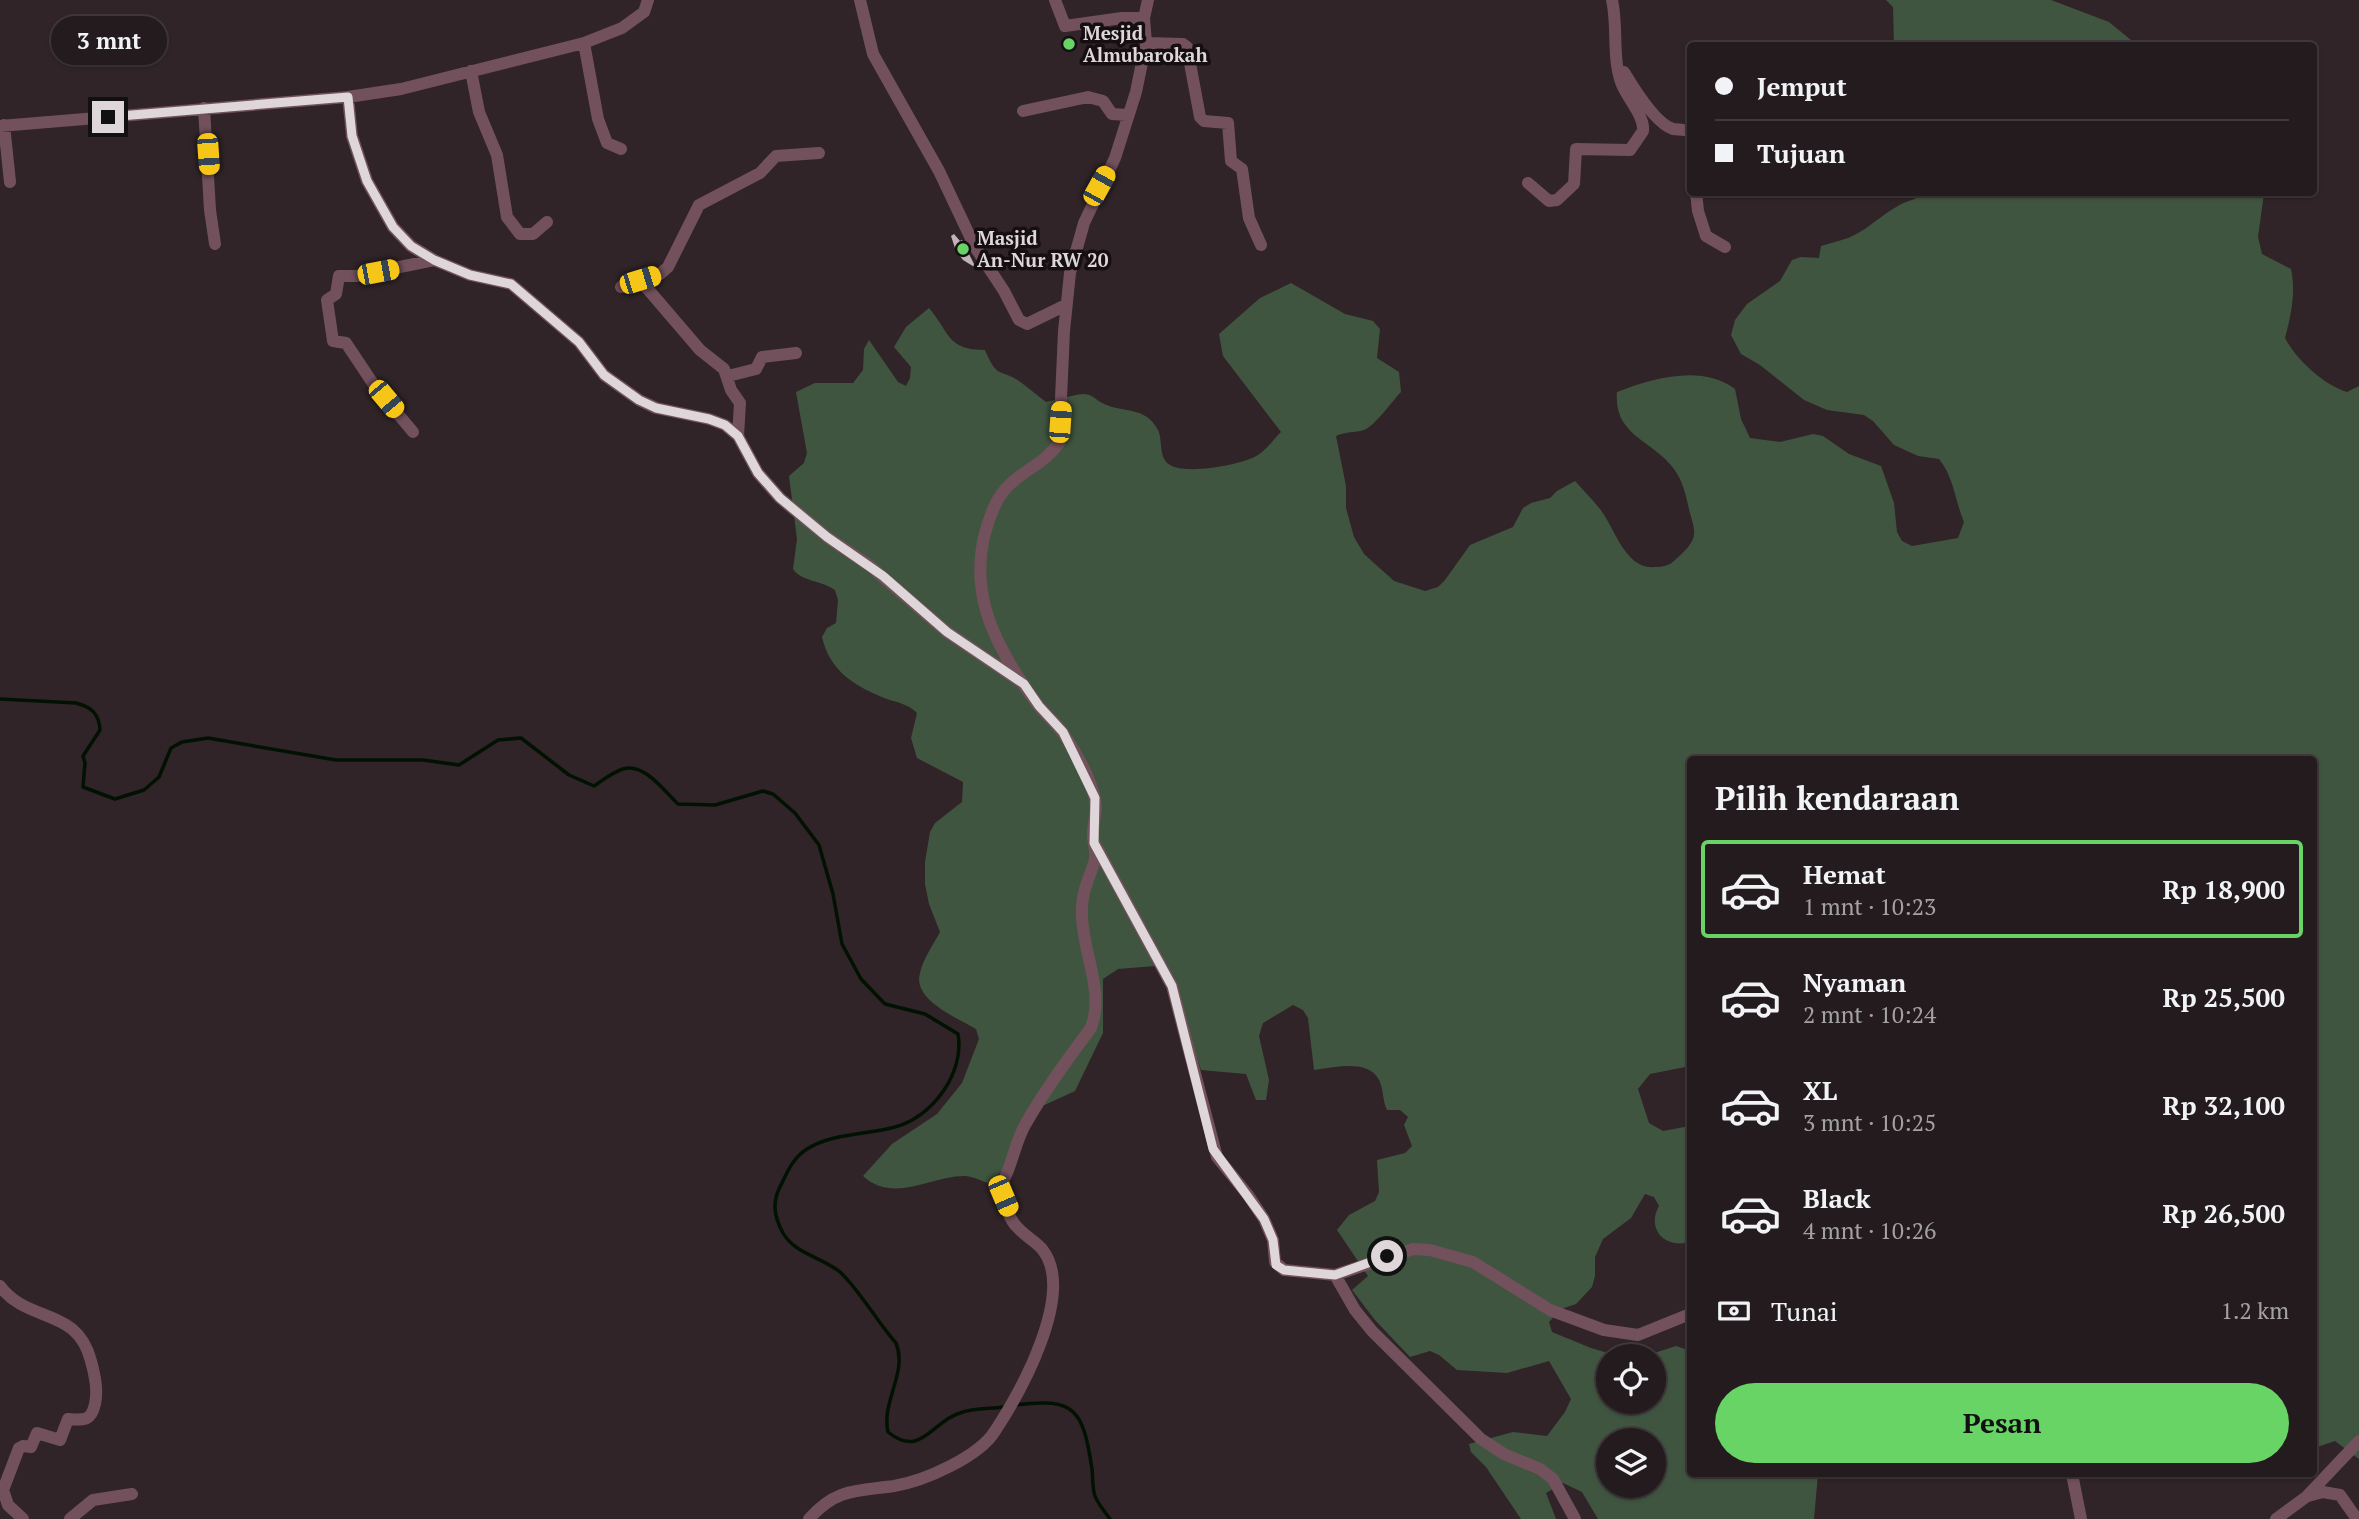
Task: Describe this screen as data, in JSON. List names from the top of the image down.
{
  "places": ["Mesjid Almubarokah", "Masjid An-Nur RW 20"],
  "page": {
    "bubble": "3 mnt",
    "banner": ["Jemput", "Tujuan"],
    "heading": "Pilih kendaraan",
    "list": [
      {
        "name": "Hemat",
        "note": "1 mnt · 10:23",
        "value": "Rp 18,900"
      },
      {
        "name": "Nyaman",
        "note": "2 mnt · 10:24",
        "value": "Rp 25,500"
      },
      {
        "name": "XL",
        "note": "3 mnt · 10:25",
        "value": "Rp 32,100"
      },
      {
        "name": "Black",
        "note": "4 mnt · 10:26",
        "value": "Rp 26,500"
      }
    ],
    "pay": ["Tunai", "1.2 km"],
    "buttons": "Pesan"
  }
}
